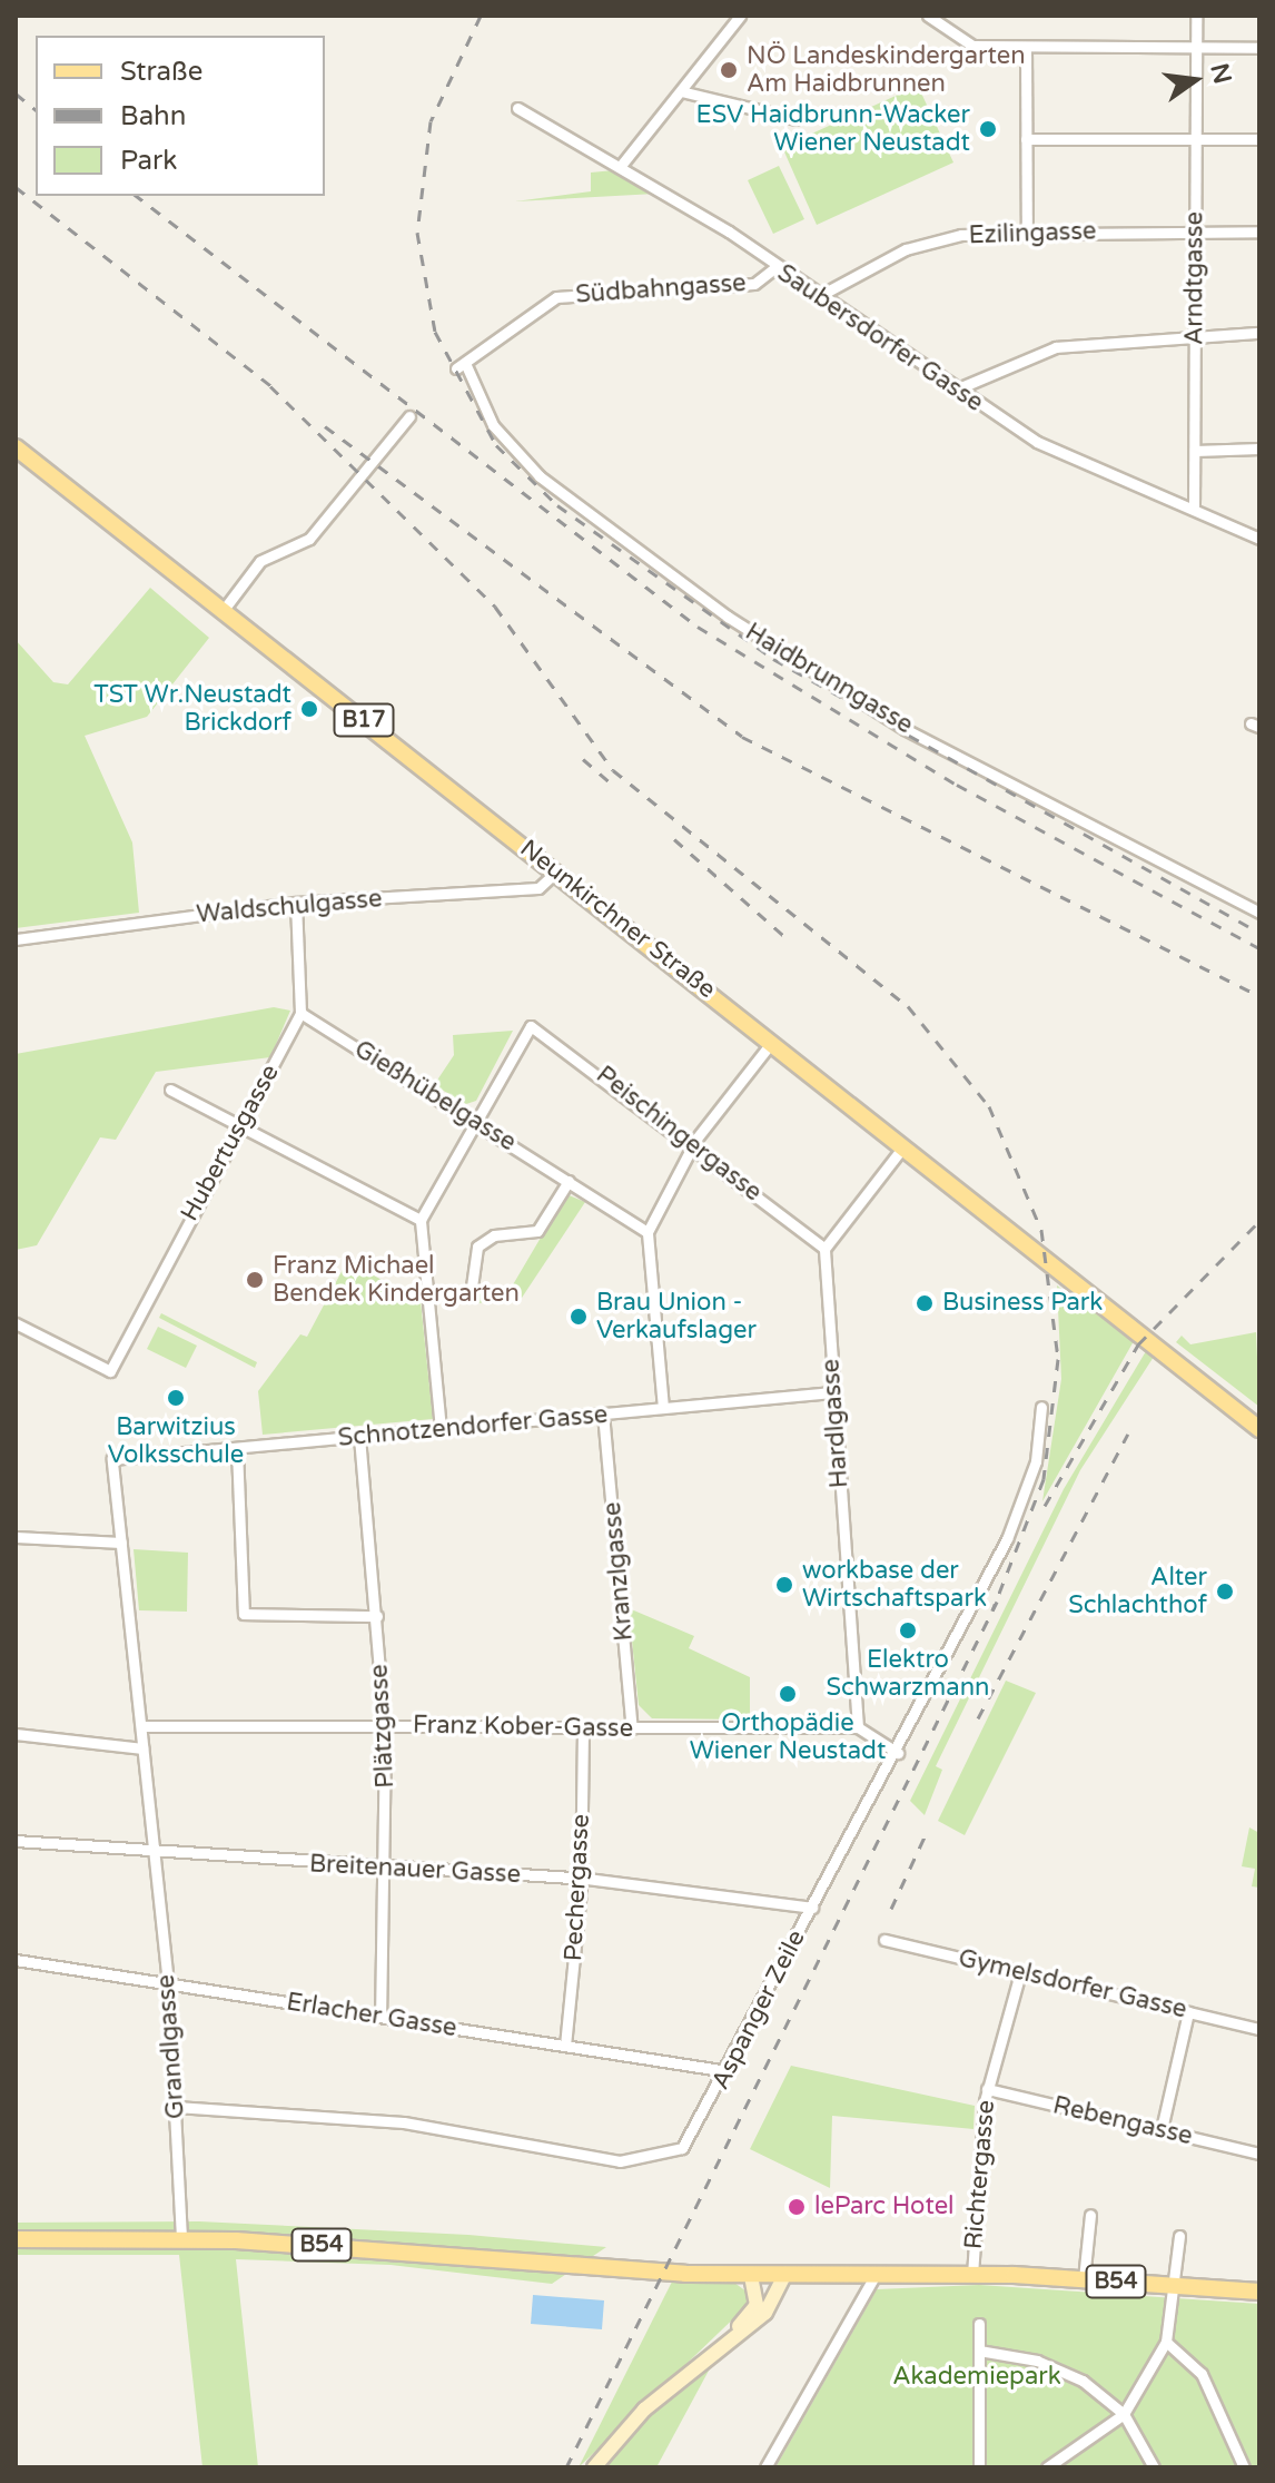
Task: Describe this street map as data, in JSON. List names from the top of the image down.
{
  "streets": {
    "main road": ["B17", "Neunkirchner Straße", "B54"],
    "street": [
      "Ezilingasse",
      "Arndtgasse",
      "Südbahngasse",
      "Saubersdorfer Gasse",
      "Haidbrunngasse",
      "Waldschulgasse",
      "Gießhübelgasse",
      "Peischingergasse",
      "Hubertusgasse",
      "Hardlgasse",
      "Schnotzendorfer Gasse",
      "Kranzlgasse",
      "Plätzgasse",
      "Franz Kober-Gasse",
      "Breitenauer Gasse",
      "Pechergasse",
      "Gymelsdorfer Gasse",
      "Aspanger Zeile",
      "Erlacher Gasse",
      "Grandlgasse",
      "Rebengasse",
      "Richtergasse"
    ]
  },
  "crossings": [
    ["Ezilingasse", "Arndtgasse"],
    ["Ezilingasse", "Saubersdorfer Gasse"],
    ["Arndtgasse", "Saubersdorfer Gasse"],
    ["Südbahngasse", "Saubersdorfer Gasse"],
    ["Südbahngasse", "Haidbrunngasse"],
    ["Waldschulgasse", "Neunkirchner Straße"],
    ["Gießhübelgasse", "Peischingergasse"],
    ["Gießhübelgasse", "Hubertusgasse"],
    ["Peischingergasse", "Hardlgasse"],
    ["Hardlgasse", "Schnotzendorfer Gasse"],
    ["Hardlgasse", "Franz Kober-Gasse"],
    ["Schnotzendorfer Gasse", "Kranzlgasse"],
    ["Schnotzendorfer Gasse", "Plätzgasse"],
    ["Kranzlgasse", "Franz Kober-Gasse"],
    ["Plätzgasse", "Franz Kober-Gasse"],
    ["Plätzgasse", "Breitenauer Gasse"],
    ["Plätzgasse", "Erlacher Gasse"],
    ["Franz Kober-Gasse", "Pechergasse"],
    ["Breitenauer Gasse", "Pechergasse"],
    ["Breitenauer Gasse", "Aspanger Zeile"],
    ["Breitenauer Gasse", "Grandlgasse"],
    ["Pechergasse", "Erlacher Gasse"],
    ["Gymelsdorfer Gasse", "Richtergasse"],
    ["Aspanger Zeile", "Erlacher Gasse"],
    ["Aspanger Zeile", "Grandlgasse"],
    ["Erlacher Gasse", "Grandlgasse"],
    ["Grandlgasse", "B54"],
    ["Rebengasse", "Richtergasse"],
    ["Richtergasse", "B54"]
  ],
  "parks": ["Akademiepark"],
  "places": [
    "NÖ Landeskindergarten Am Haidbrunnen",
    "ESV Haidbrunn-Wacker Wiener Neustadt",
    "TST Wr.Neustadt Brickdorf",
    "Franz Michael Bendek Kindergarten",
    "Business Park",
    "Brau Union - Verkaufslager",
    "Barwitzius Volksschule",
    "workbase der Wirtschaftspark",
    "Alter Schlachthof",
    "Elektro Schwarzmann",
    "Orthopädie Wiener Neustadt",
    "leParc Hotel"
  ],
  "legend": ["Straße", "Bahn", "Park"],
  "north": "right"
}
